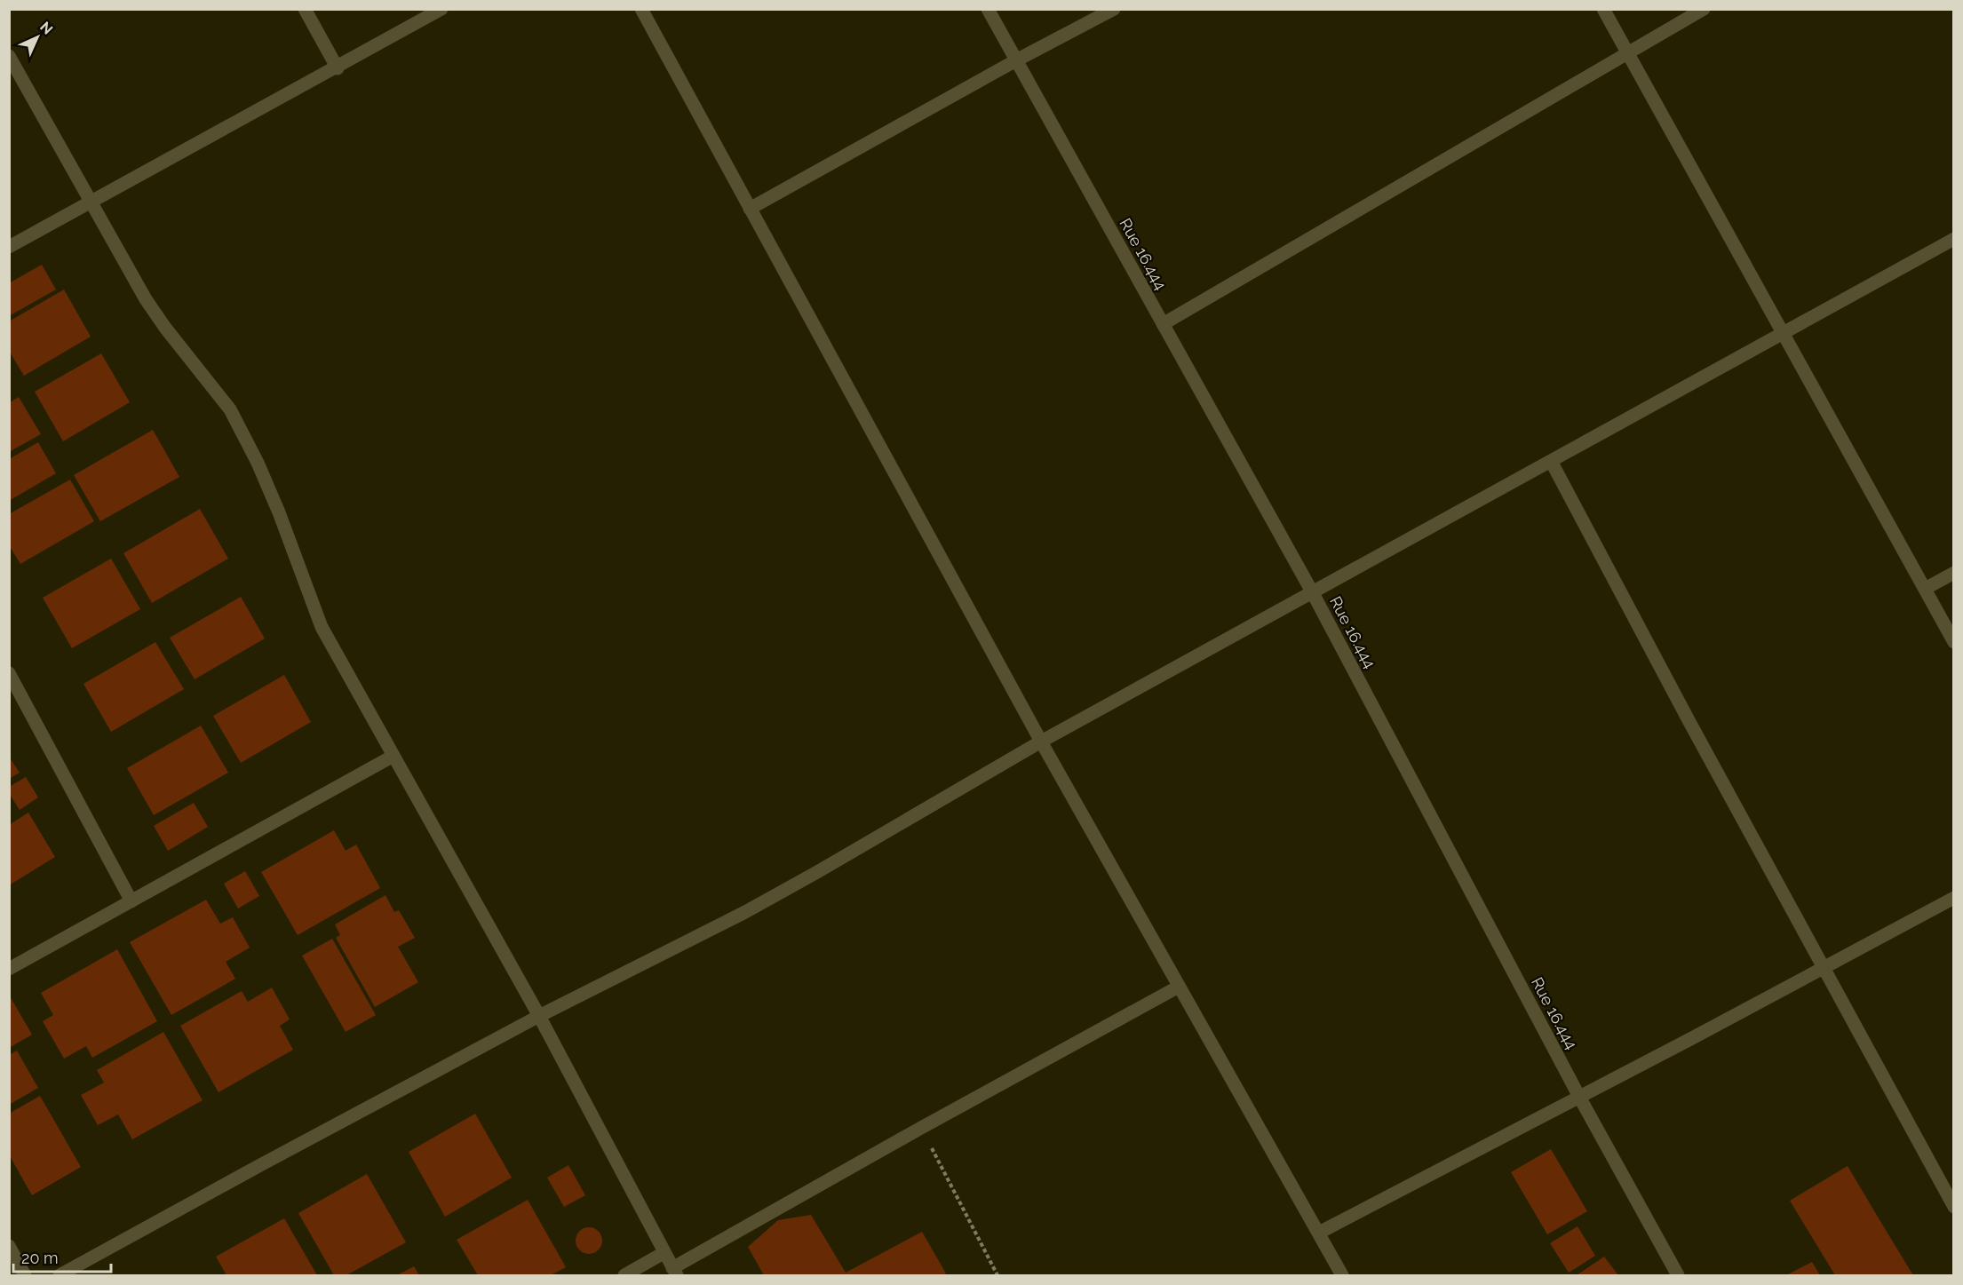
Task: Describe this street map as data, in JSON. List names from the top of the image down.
{
  "streets": {
    "street": ["Rue 16.444"]
  },
  "scale_bar": "20 m",
  "north": "top right"
}
